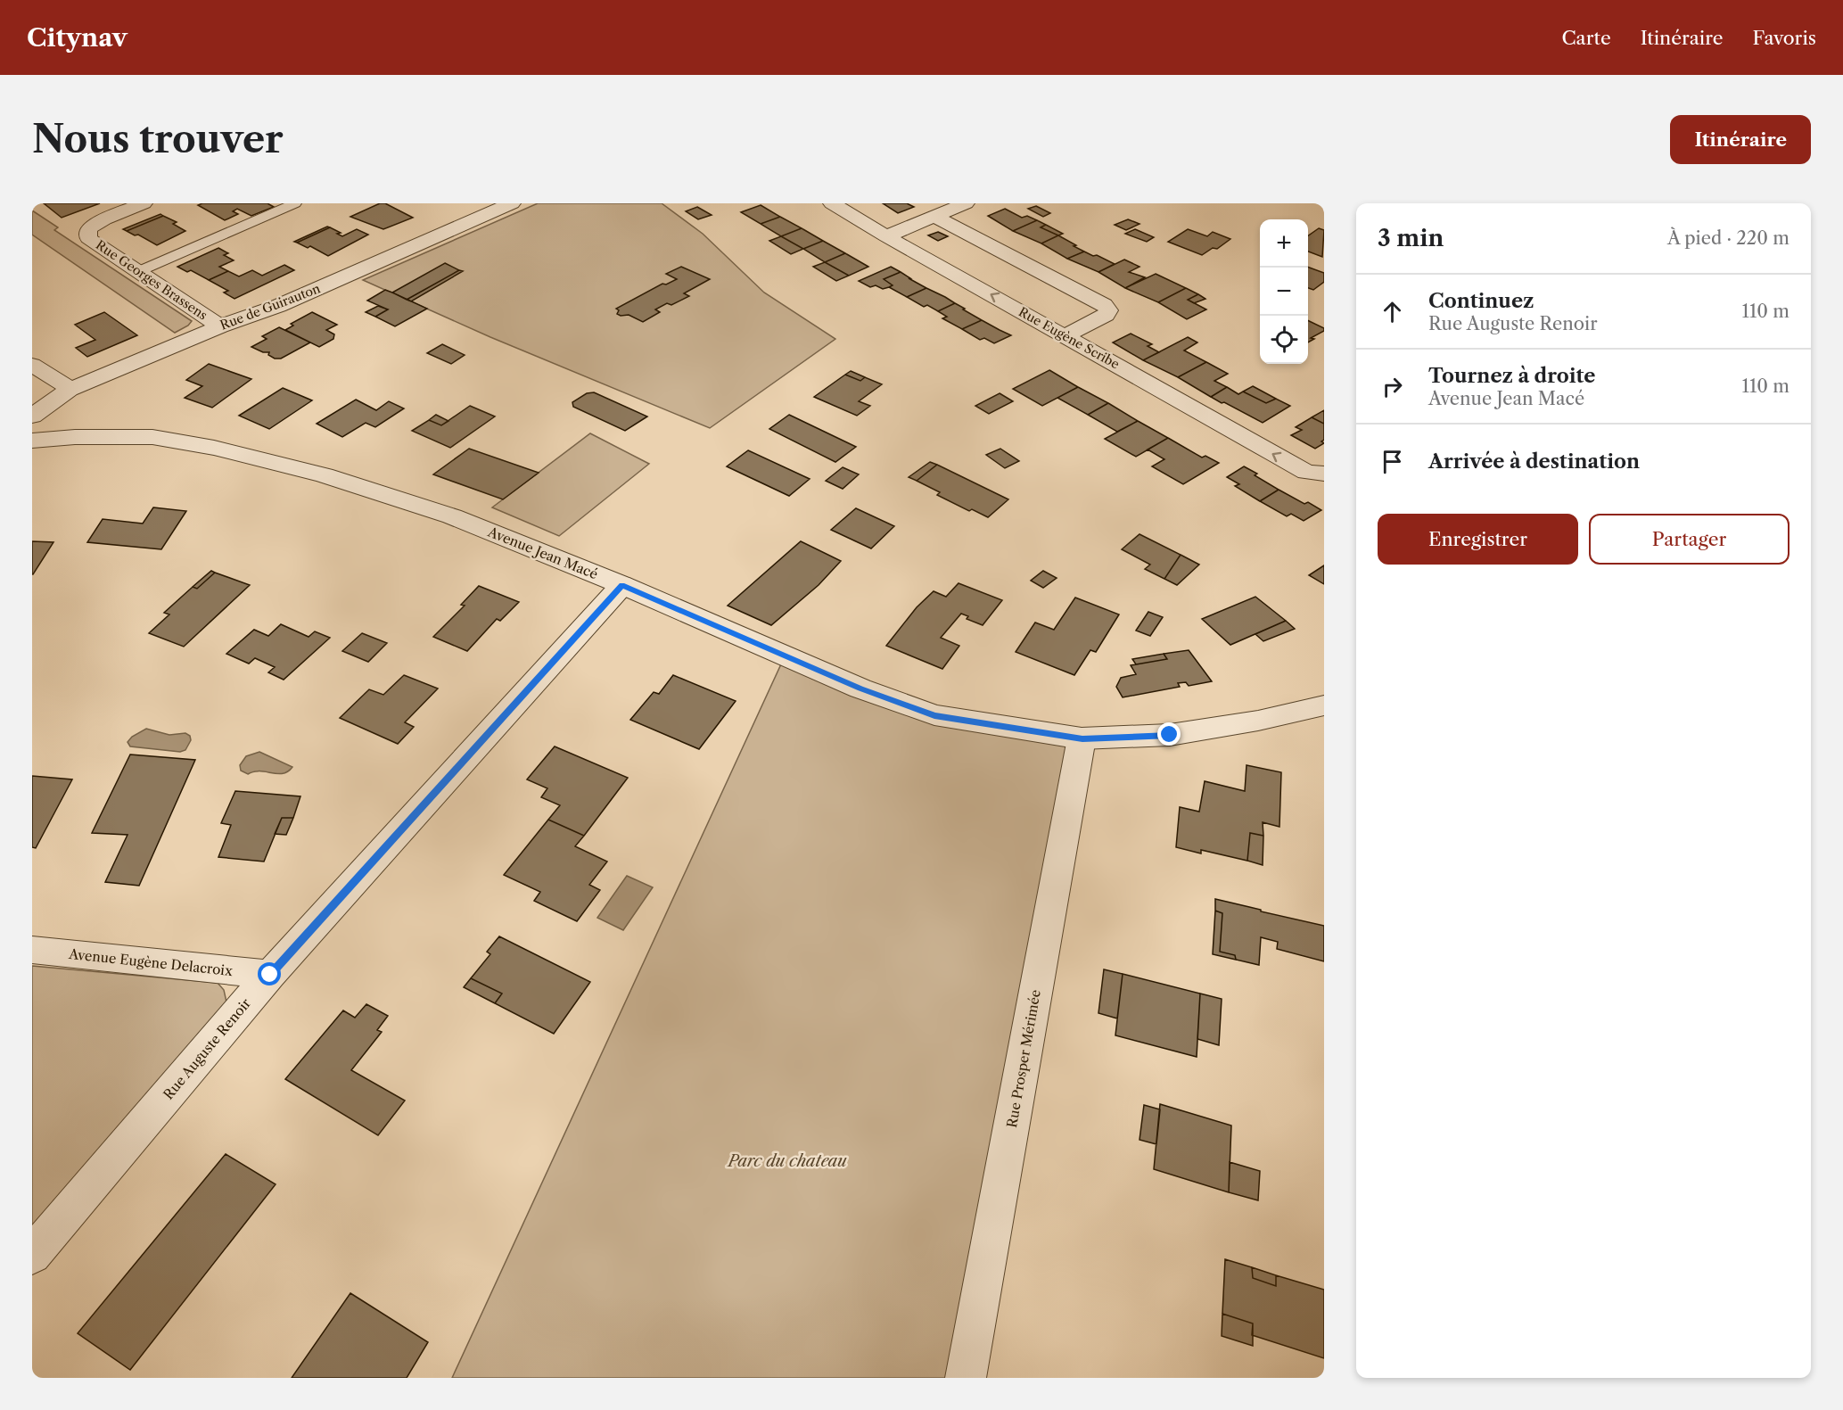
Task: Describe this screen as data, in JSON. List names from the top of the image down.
{
  "streets": {
    "street": [
      "Rue Georges Brassens",
      "Rue de Guirauton",
      "Rue Eugène Scribe",
      "Avenue Jean Macé",
      "Avenue Eugène Delacroix",
      "Rue Auguste Renoir",
      "Rue Prosper Mérimée"
    ]
  },
  "crossings": [
    ["Rue Georges Brassens", "Rue de Guirauton"],
    ["Avenue Jean Macé", "Rue Auguste Renoir"],
    ["Avenue Jean Macé", "Rue Prosper Mérimée"],
    ["Avenue Eugène Delacroix", "Rue Auguste Renoir"]
  ],
  "one_way": ["Rue Eugène Scribe"],
  "parks": ["Parc du chateau"],
  "page": {
    "header": "Citynav",
    "nav": ["Carte", "Itinéraire", "Favoris"],
    "buttons": [
      "Itinéraire",
      ["Enregistrer", "Partager"]
    ],
    "title": "Nous trouver",
    "heading": ["3 min", "À pied · 220 m"],
    "map_buttons": ["+", "−"],
    "list": [
      ["Continuez", "Rue Auguste Renoir", "110 m"],
      ["Tournez à droite", "Avenue Jean Macé", "110 m"],
      "Arrivée à destination"
    ]
  }
}
